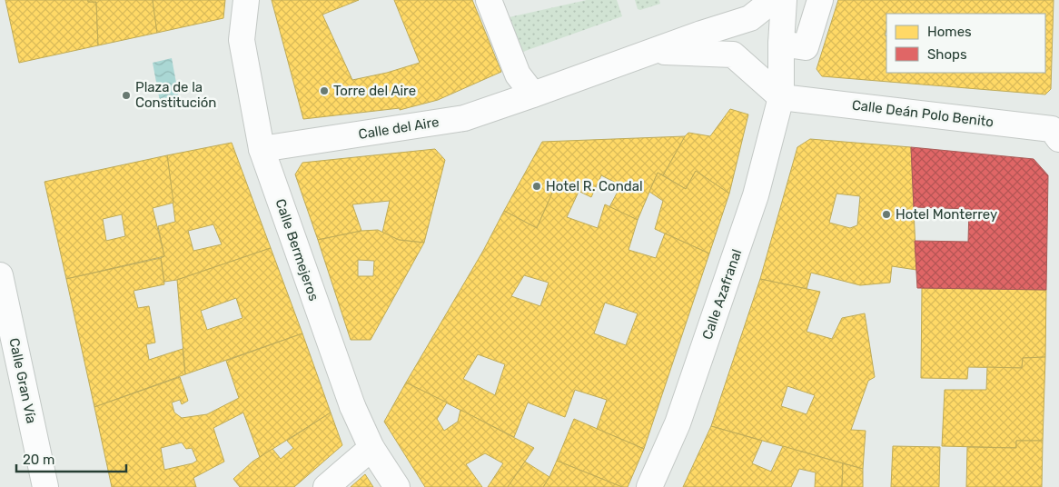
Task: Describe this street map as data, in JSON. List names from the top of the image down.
{
  "streets": {
    "street": [
      "Calle Deán Polo Benito",
      "Calle del Aire",
      "Calle Bermejeros",
      "Calle Azafranal",
      "Calle Gran Vía"
    ]
  },
  "crossings": [
    ["Calle Deán Polo Benito", "Calle Azafranal"],
    ["Calle del Aire", "Calle Bermejeros"]
  ],
  "places": [
    "Torre del Aire",
    "Plaza de la Constitución",
    "Hotel R. Condal",
    "Hotel Monterrey"
  ],
  "legend": ["Homes", "Shops"],
  "scale_bar": "20 m"
}
